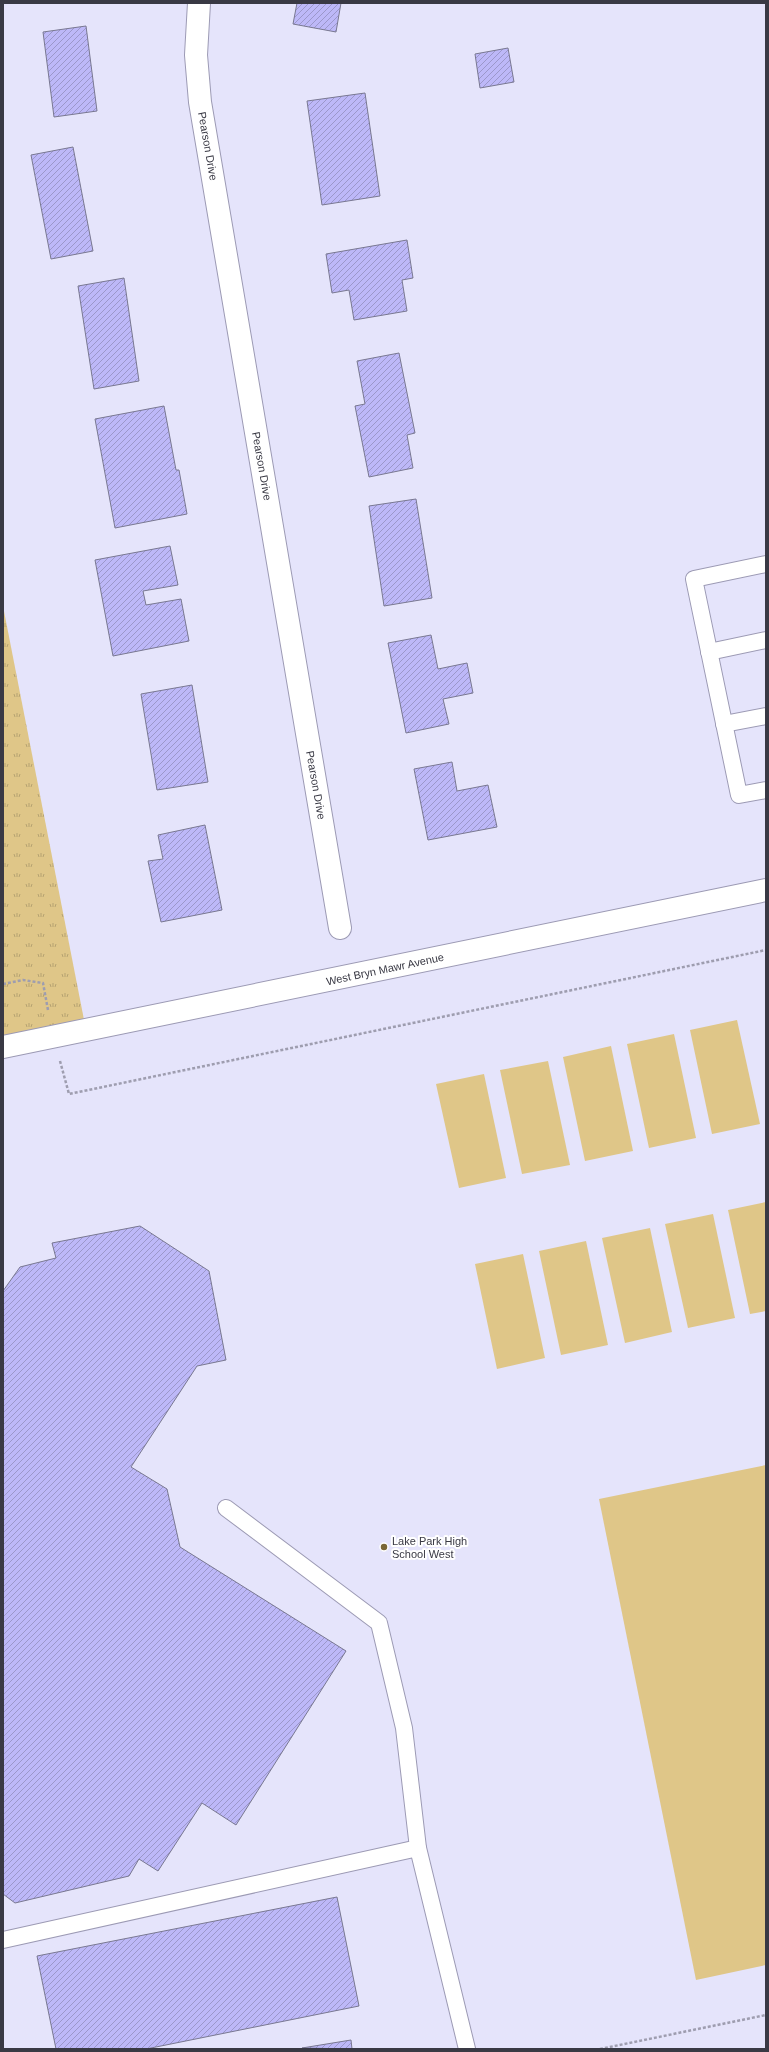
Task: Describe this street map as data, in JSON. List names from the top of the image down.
{
  "streets": {
    "street": ["Pearson Drive", "West Bryn Mawr Avenue"]
  },
  "places": ["Lake Park High School West"]
}
